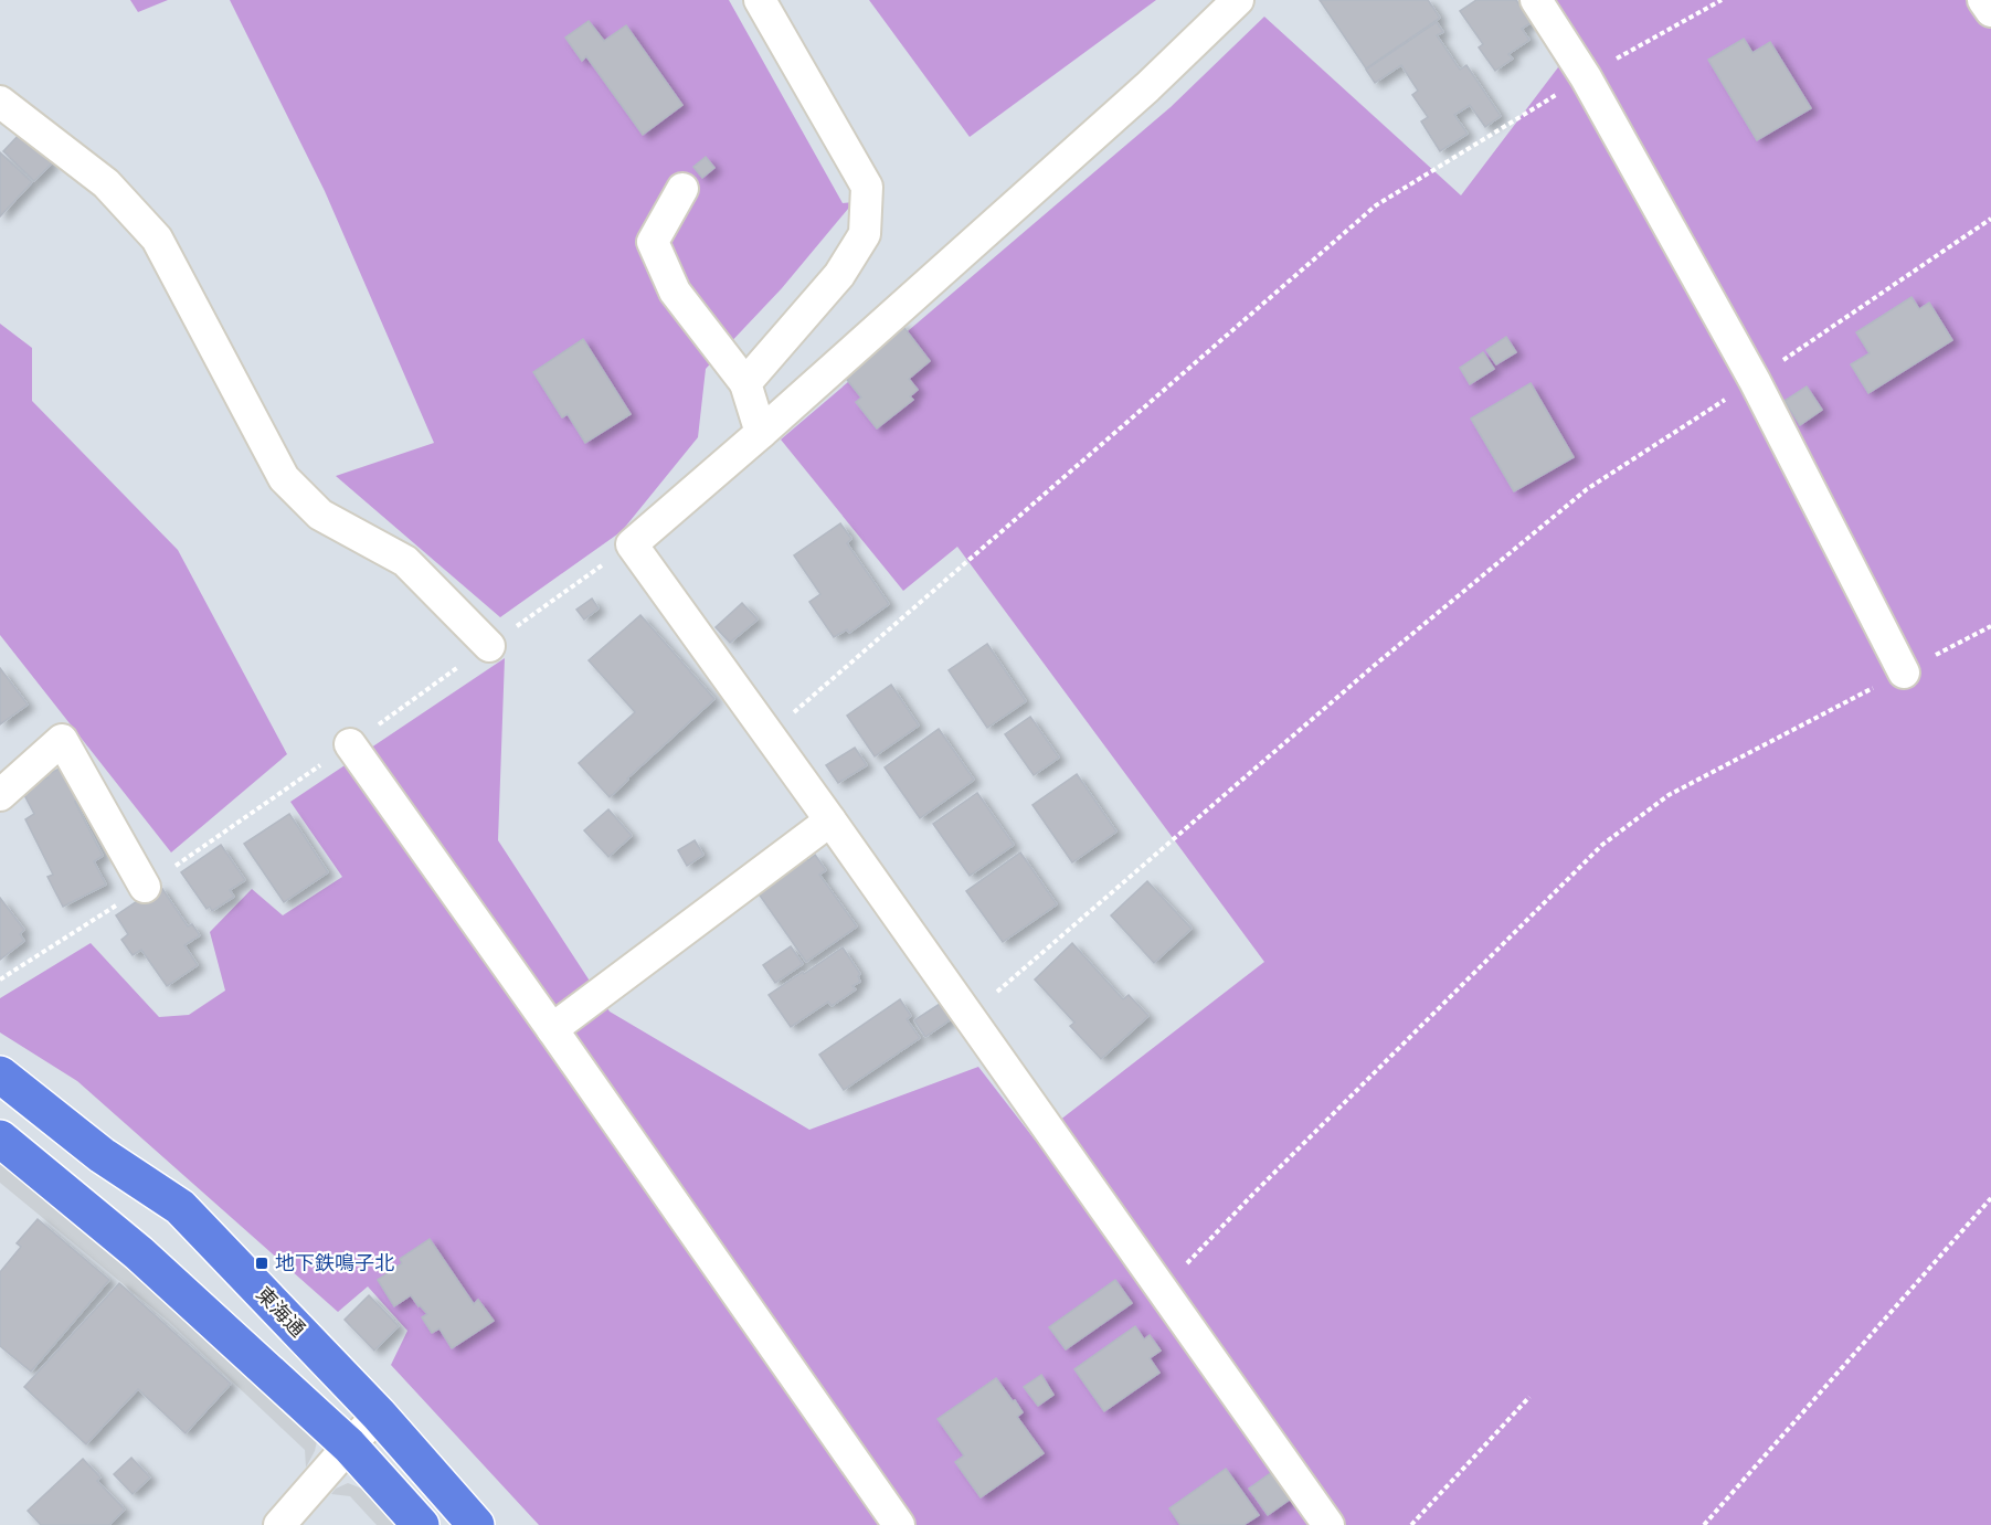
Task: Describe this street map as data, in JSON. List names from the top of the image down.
{
  "streets": {
    "main road": ["東海通"]
  },
  "places": {
    "transit": ["地下鉄鳴子北"]
  }
}
